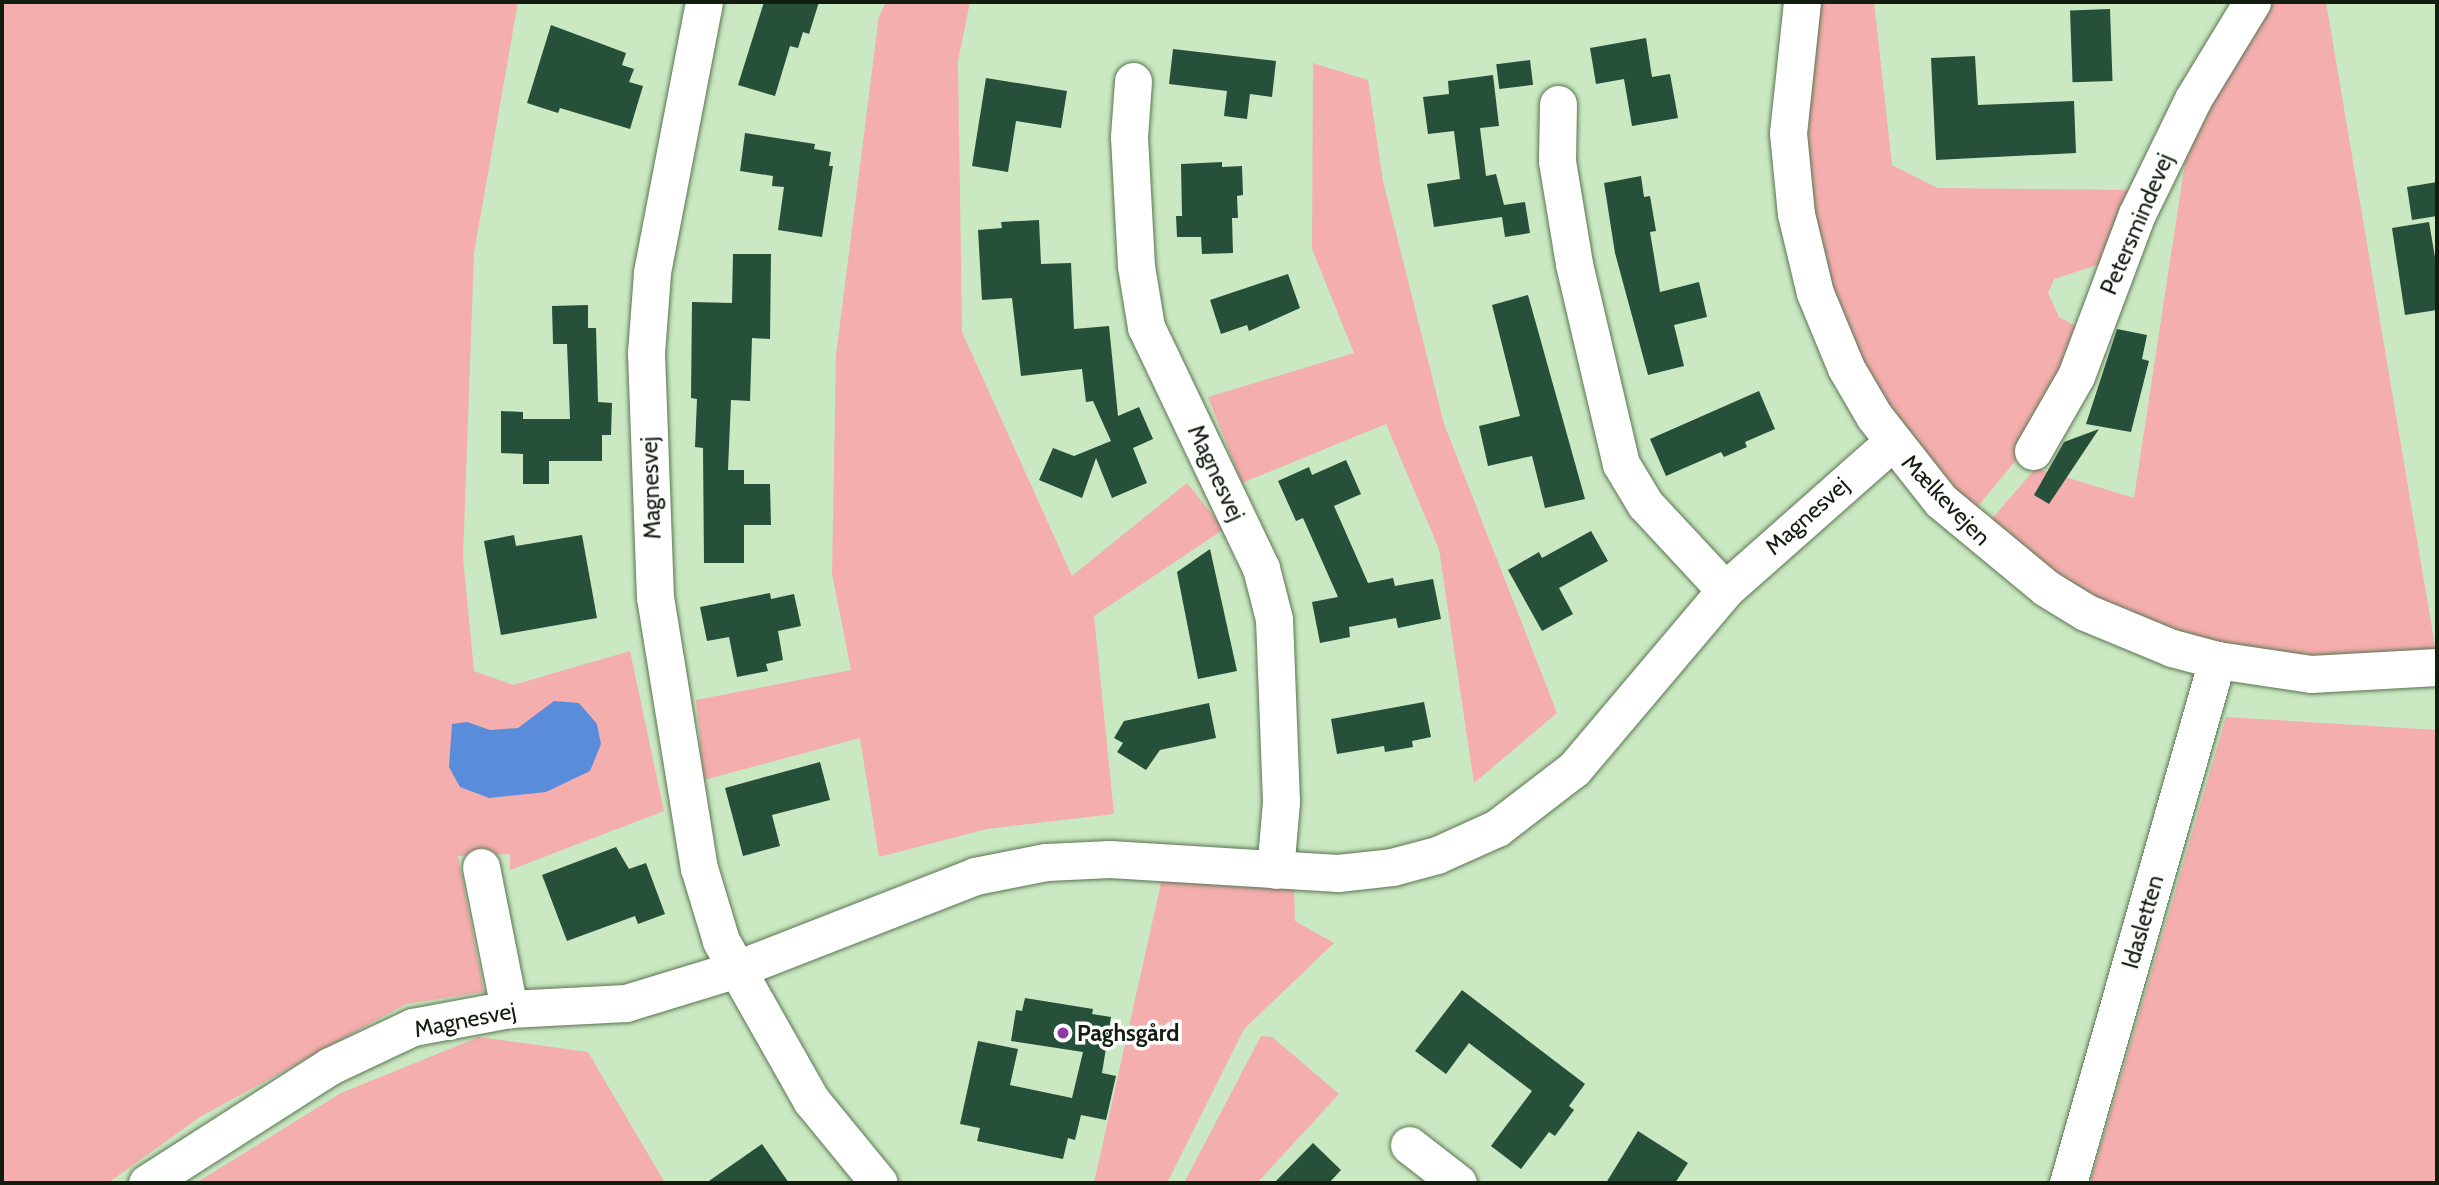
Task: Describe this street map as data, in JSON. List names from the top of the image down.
{
  "streets": {
    "street": [
      "Petersmindevej",
      "Magnesvej",
      "Mælkevejen",
      "Idasletten"
    ]
  },
  "crossings": [
    ["Magnesvej", "Mælkevejen"],
    ["Mælkevejen", "Idasletten"]
  ],
  "places": ["Paghsgård"]
}
